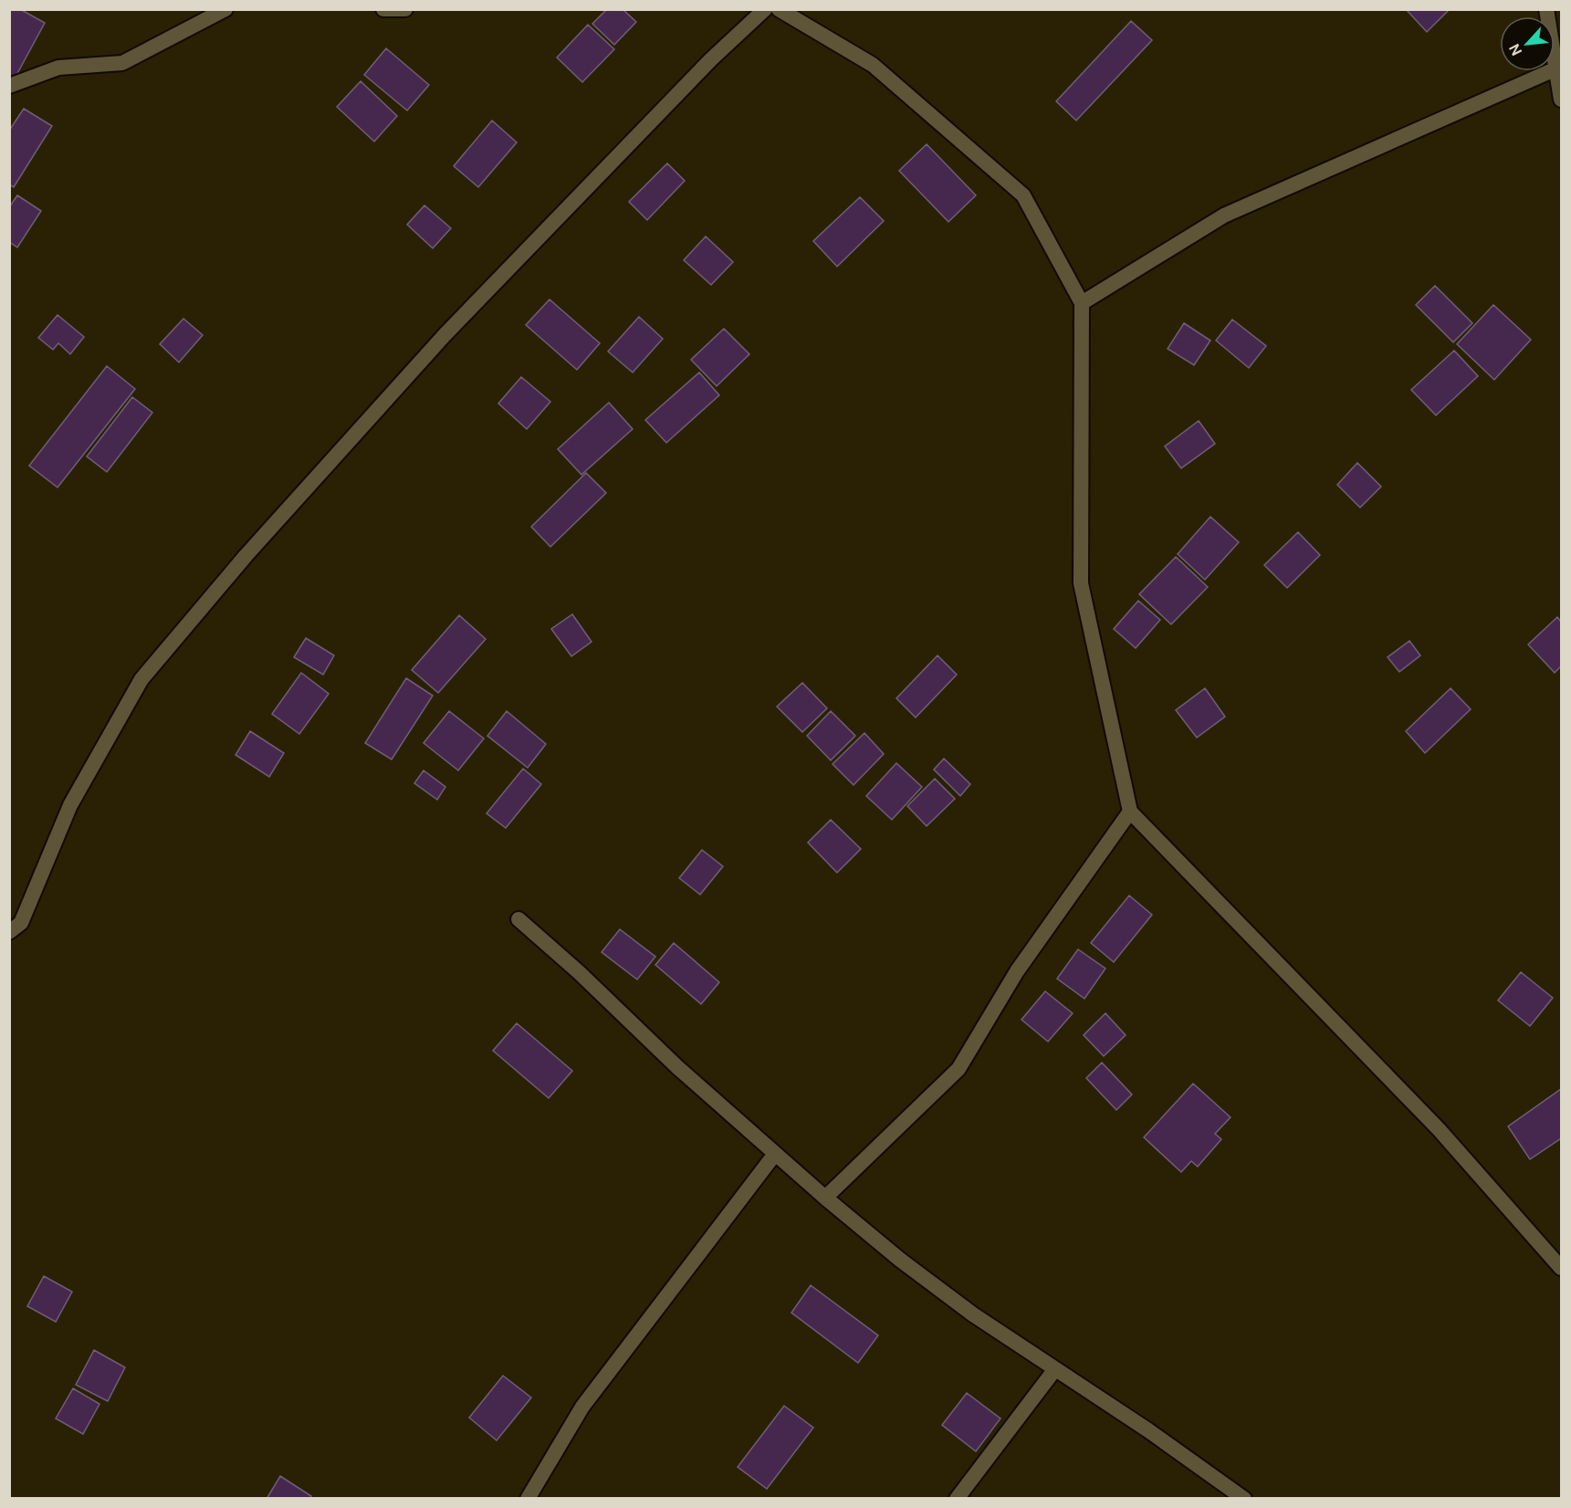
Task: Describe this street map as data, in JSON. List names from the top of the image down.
{
  "north": "bottom left"
}
